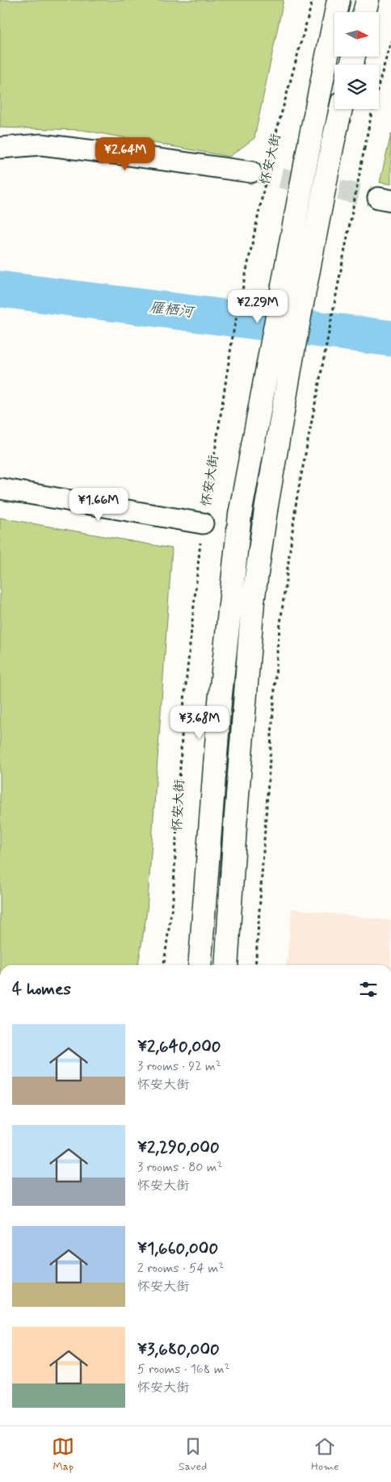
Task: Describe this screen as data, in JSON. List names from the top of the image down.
{
  "streets": {
    "path": ["怀安大街"]
  },
  "water": ["雁栖河"],
  "north": "right",
  "page": {
    "price": [
      "¥2.64M",
      "¥2.29M",
      "¥1.66M",
      "¥3.68M"
    ],
    "heading": "4 homes",
    "list": [
      {
        "name": "¥2,640,000",
        "note": "3 rooms · 92 m² · 怀安大街"
      },
      {
        "name": "¥2,290,000",
        "note": "3 rooms · 80 m² · 怀安大街"
      },
      {
        "name": "¥1,660,000",
        "note": "2 rooms · 54 m² · 怀安大街"
      },
      {
        "name": "¥3,680,000",
        "note": "5 rooms · 168 m² · 怀安大街"
      }
    ],
    "tabs": ["Map", "Saved", "Home"]
  }
}
